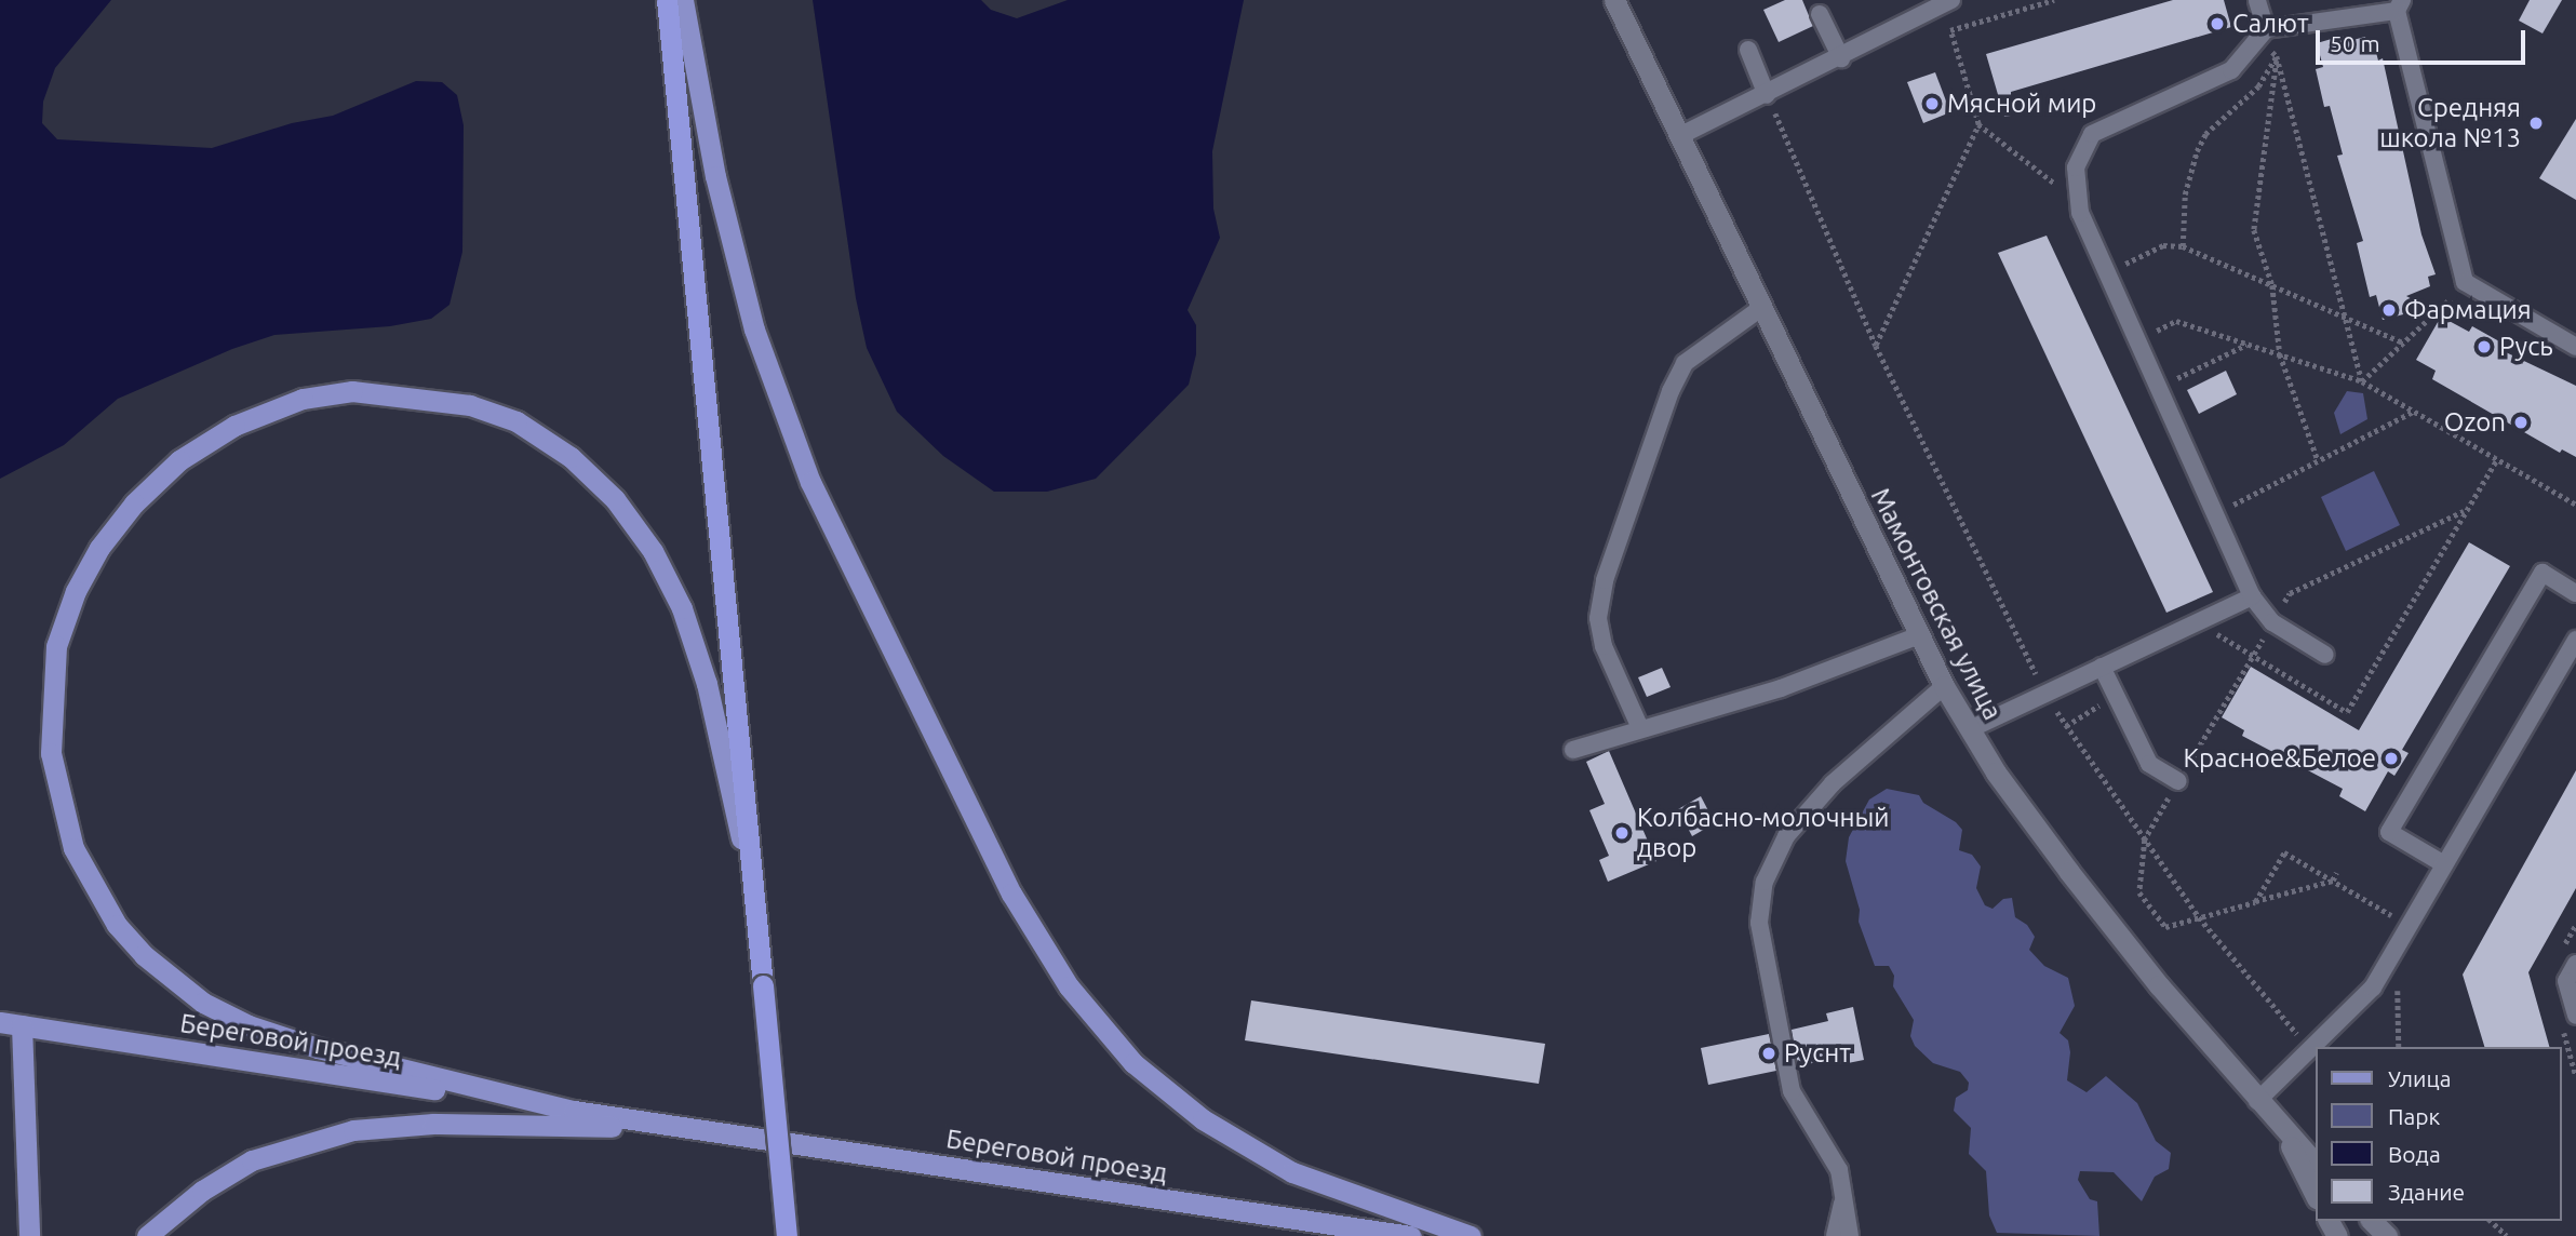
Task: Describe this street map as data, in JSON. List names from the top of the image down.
{
  "streets": {
    "main road": ["Береговой проезд"],
    "street": ["Мамонтовская улица"]
  },
  "places": [
    "Салют",
    "Мясной мир",
    "Средняя школа №13",
    "Фармация",
    "Русь",
    "Ozon",
    "Красное&Белое",
    "Колбасно-молочный двор",
    "Руснт"
  ],
  "legend": [
    "Улица",
    "Парк",
    "Вода",
    "Здание"
  ],
  "scale_bar": "50 m"
}
